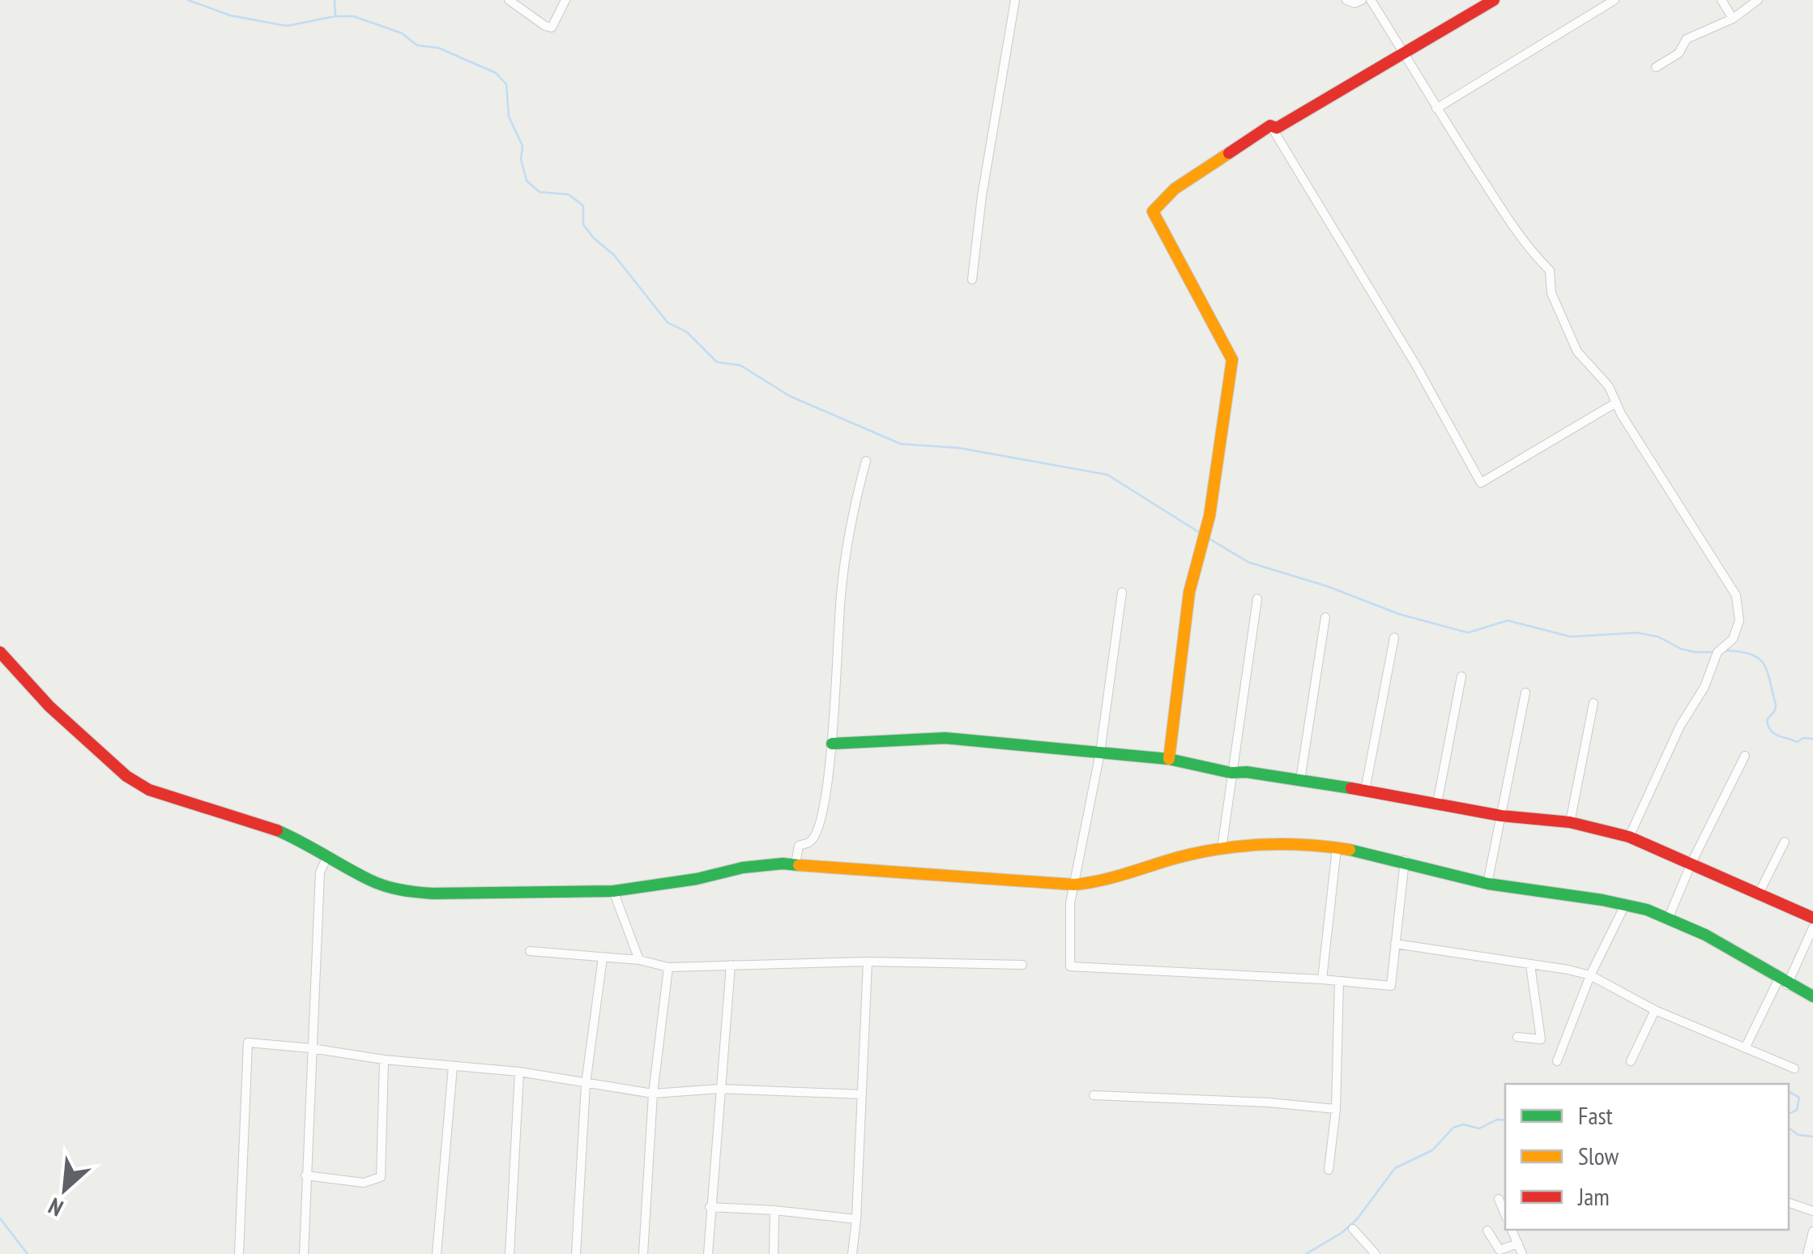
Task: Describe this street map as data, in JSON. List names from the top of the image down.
{
  "legend": ["Fast", "Slow", "Jam"],
  "north": "bottom left"
}
